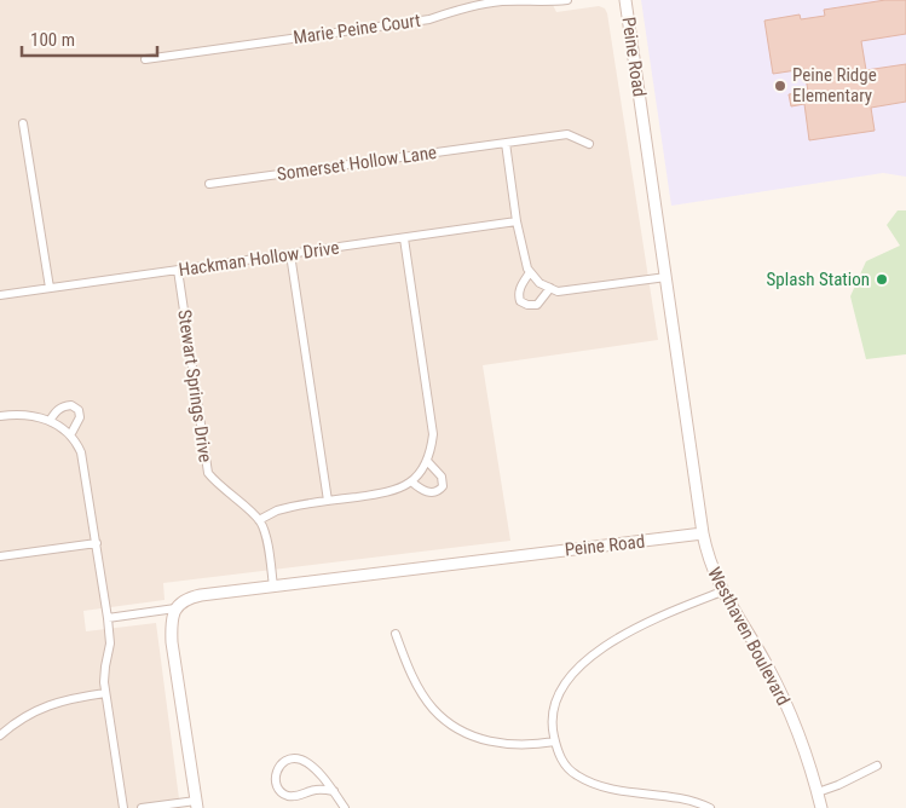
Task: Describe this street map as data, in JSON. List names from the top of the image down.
{
  "streets": {
    "street": [
      "Marie Peine Court",
      "Peine Road",
      "Somerset Hollow Lane",
      "Hackman Hollow Drive",
      "Stewart Springs Drive",
      "Westhaven Boulevard"
    ]
  },
  "crossings": [
    ["Peine Road", "Westhaven Boulevard"],
    ["Hackman Hollow Drive", "Stewart Springs Drive"]
  ],
  "places": ["Peine Ridge Elementary", "Splash Station"],
  "scale_bar": "100 m"
}
